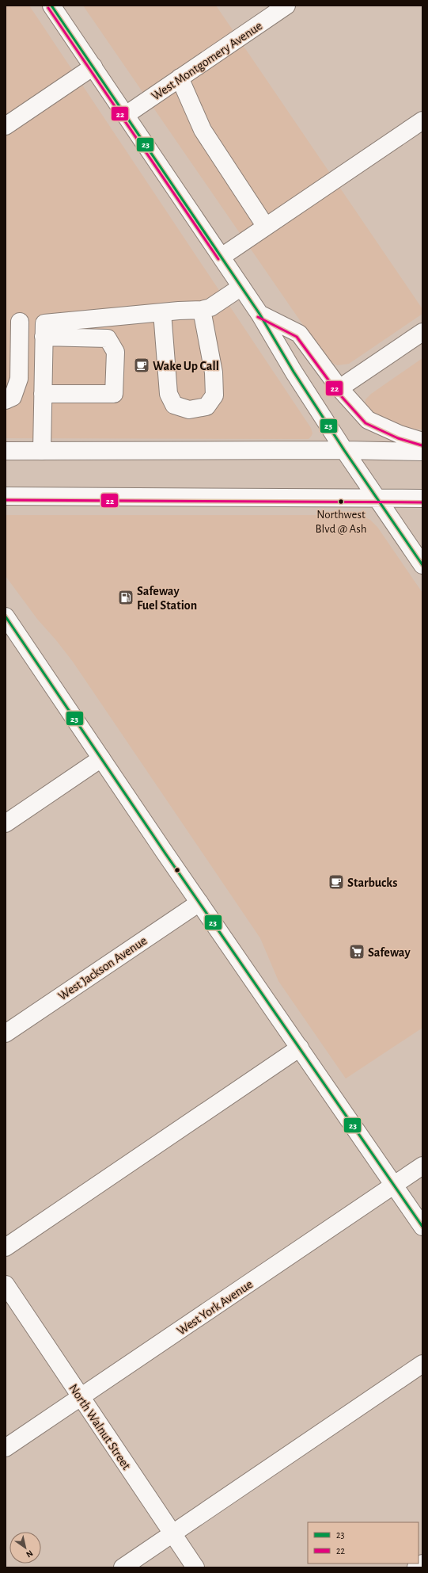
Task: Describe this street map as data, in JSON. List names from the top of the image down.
{
  "streets": {
    "main road": [
      "West Montgomery Avenue",
      "West Jackson Avenue",
      "West York Avenue",
      "North Walnut Street"
    ]
  },
  "crossings": [
    ["West York Avenue", "North Walnut Street"]
  ],
  "places": {
    "cafe": ["Wake Up Call", "Starbucks"],
    "other": ["Northwest Blvd @ Ash"],
    "fuel station": ["Safeway Fuel Station"],
    "supermarket": ["Safeway"]
  },
  "lines": ["transit line 23", "transit line 22"],
  "legend": ["23", "22"],
  "north": "bottom right"
}
